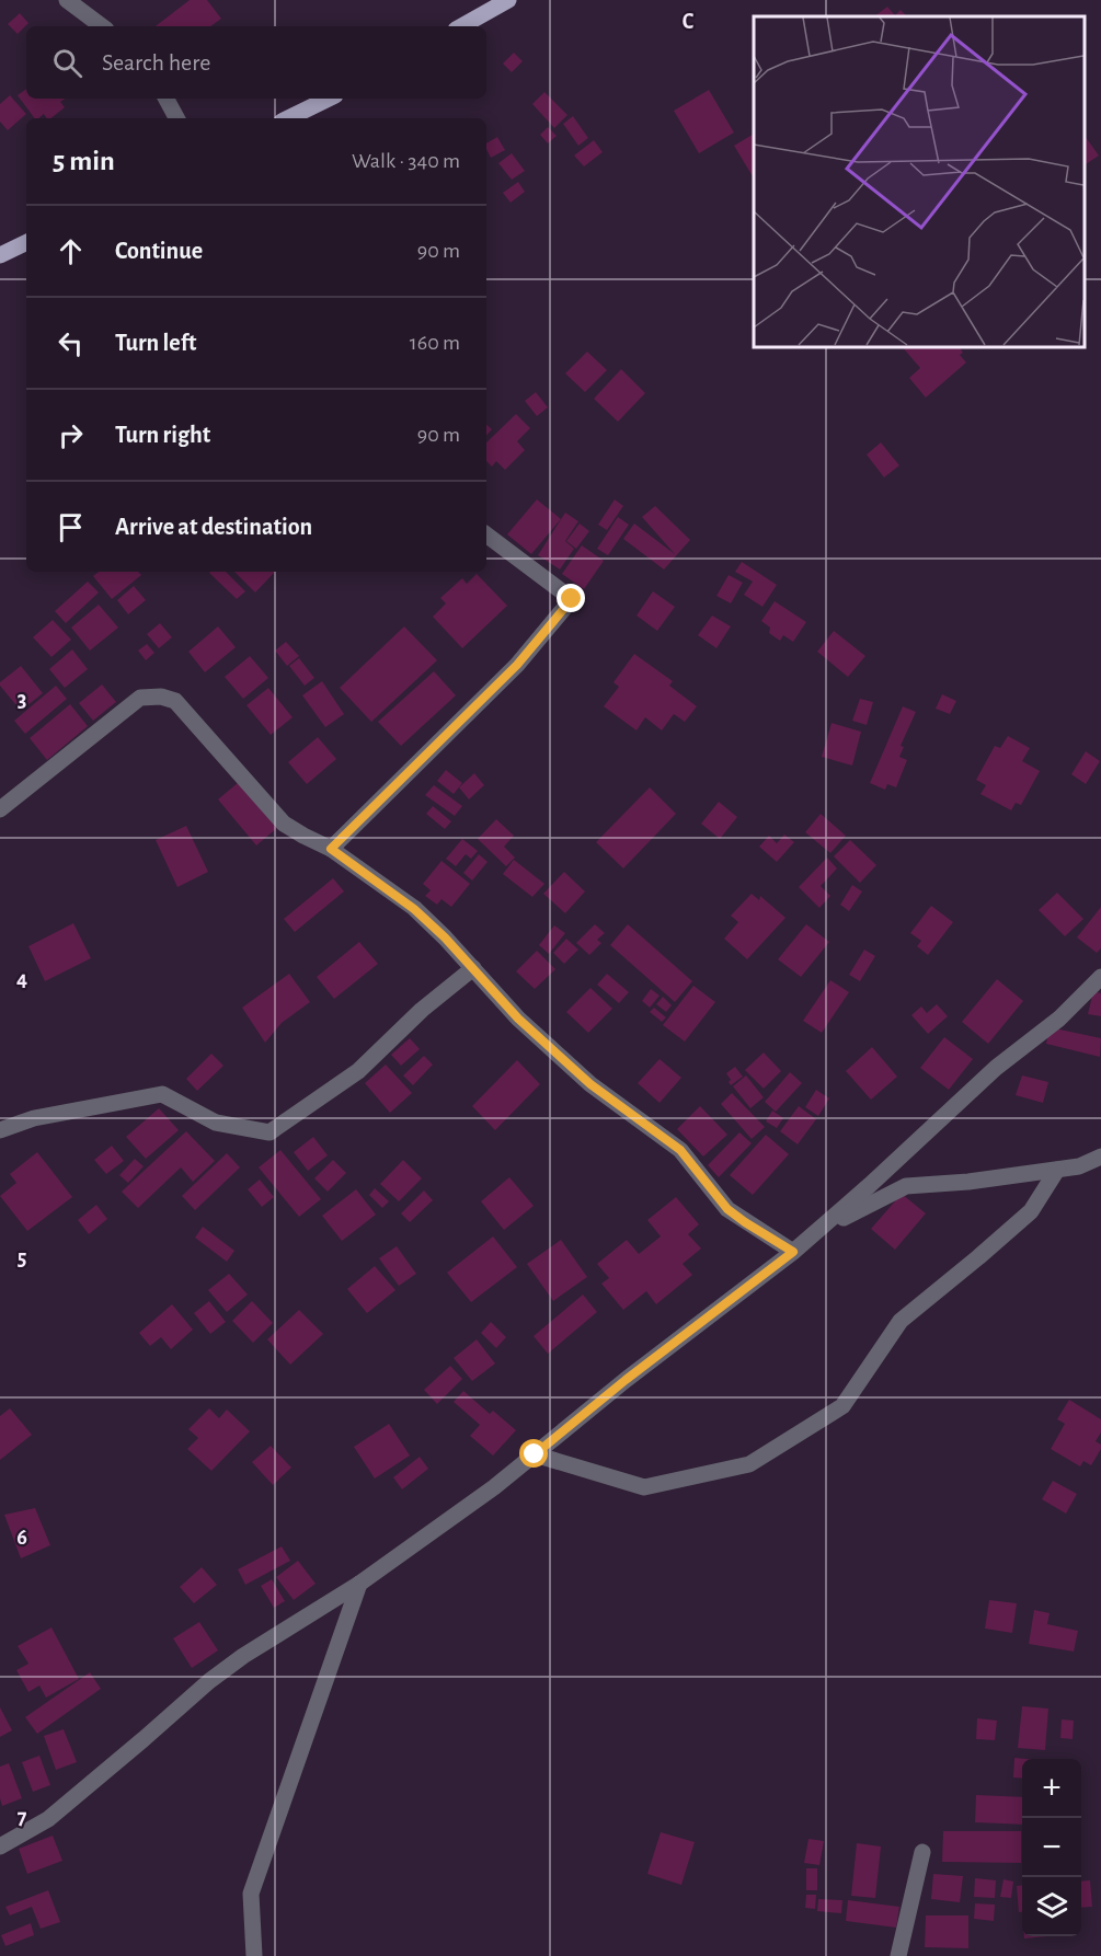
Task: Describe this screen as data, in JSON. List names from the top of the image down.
{
  "page": {
    "search": "Search here",
    "heading": ["5 min", "Walk · 340 m"],
    "list": [
      ["Continue", "90 m"],
      ["Turn left", "160 m"],
      ["Turn right", "90 m"],
      "Arrive at destination"
    ],
    "map_buttons": ["+", "−"]
  },
  "grid": {
    "columns": ["C"],
    "rows": [
      "3",
      "4",
      "5",
      "6",
      "7"
    ]
  }
}
